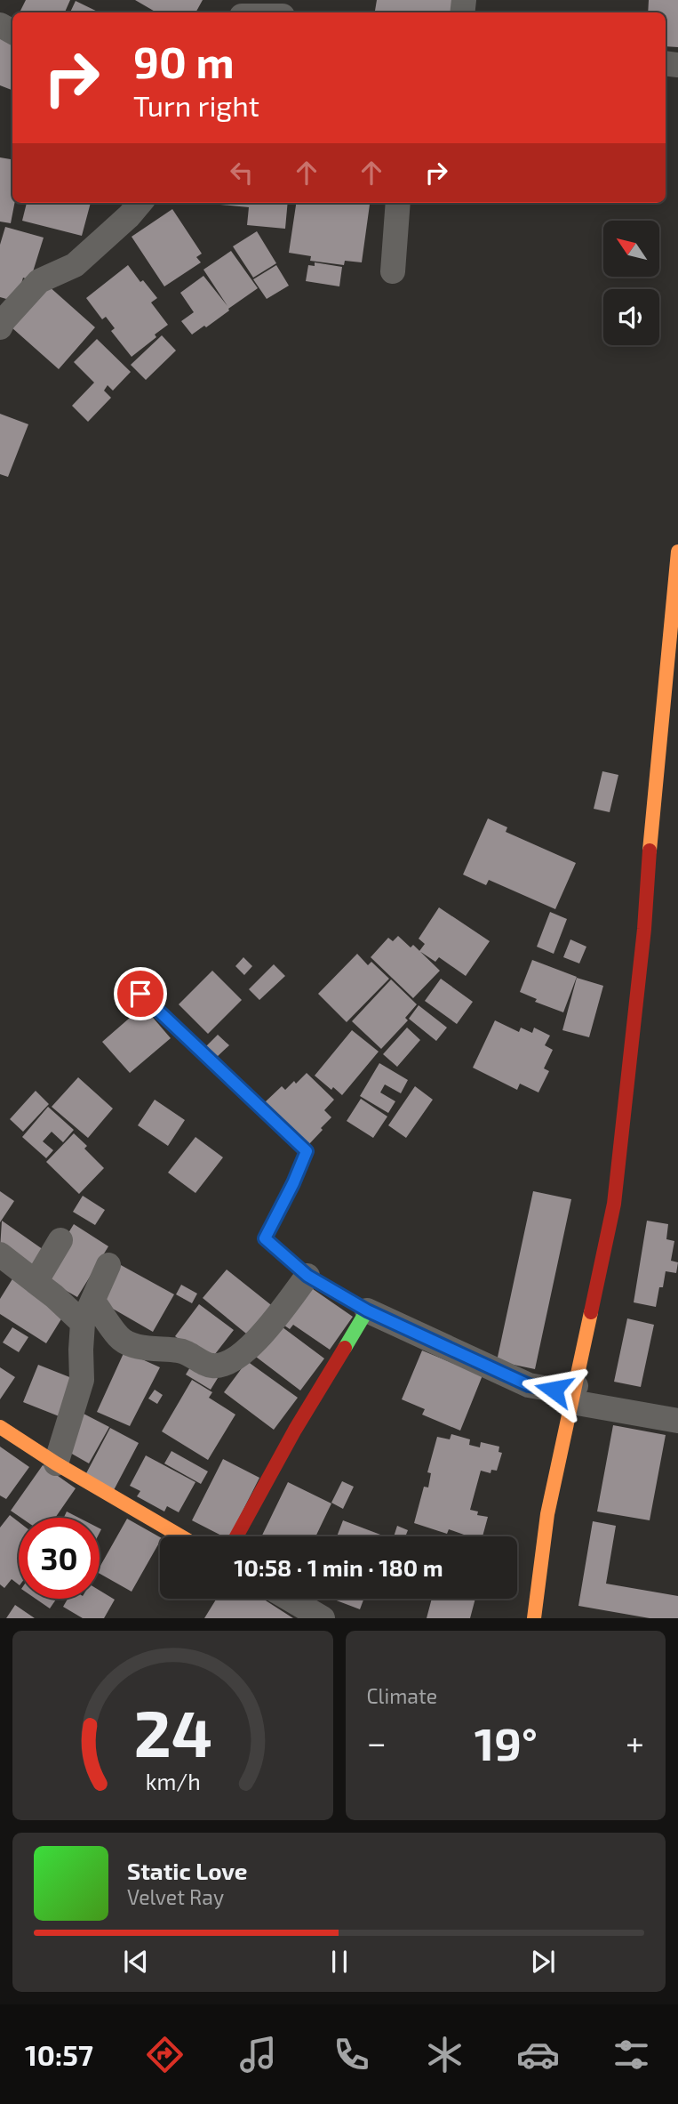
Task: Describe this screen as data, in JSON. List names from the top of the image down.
{
  "north": "top left",
  "page": {
    "turn": ["90 m", "Turn right"],
    "limit": "30",
    "trip": "10:58 · 1 min · 180 m",
    "tile": "Climate",
    "heat": ["−", "19°", "+"],
    "song": ["Static Love", "Velvet Ray"],
    "tabs": "10:57",
    "gauge": ["24", "km/h"]
  }
}
